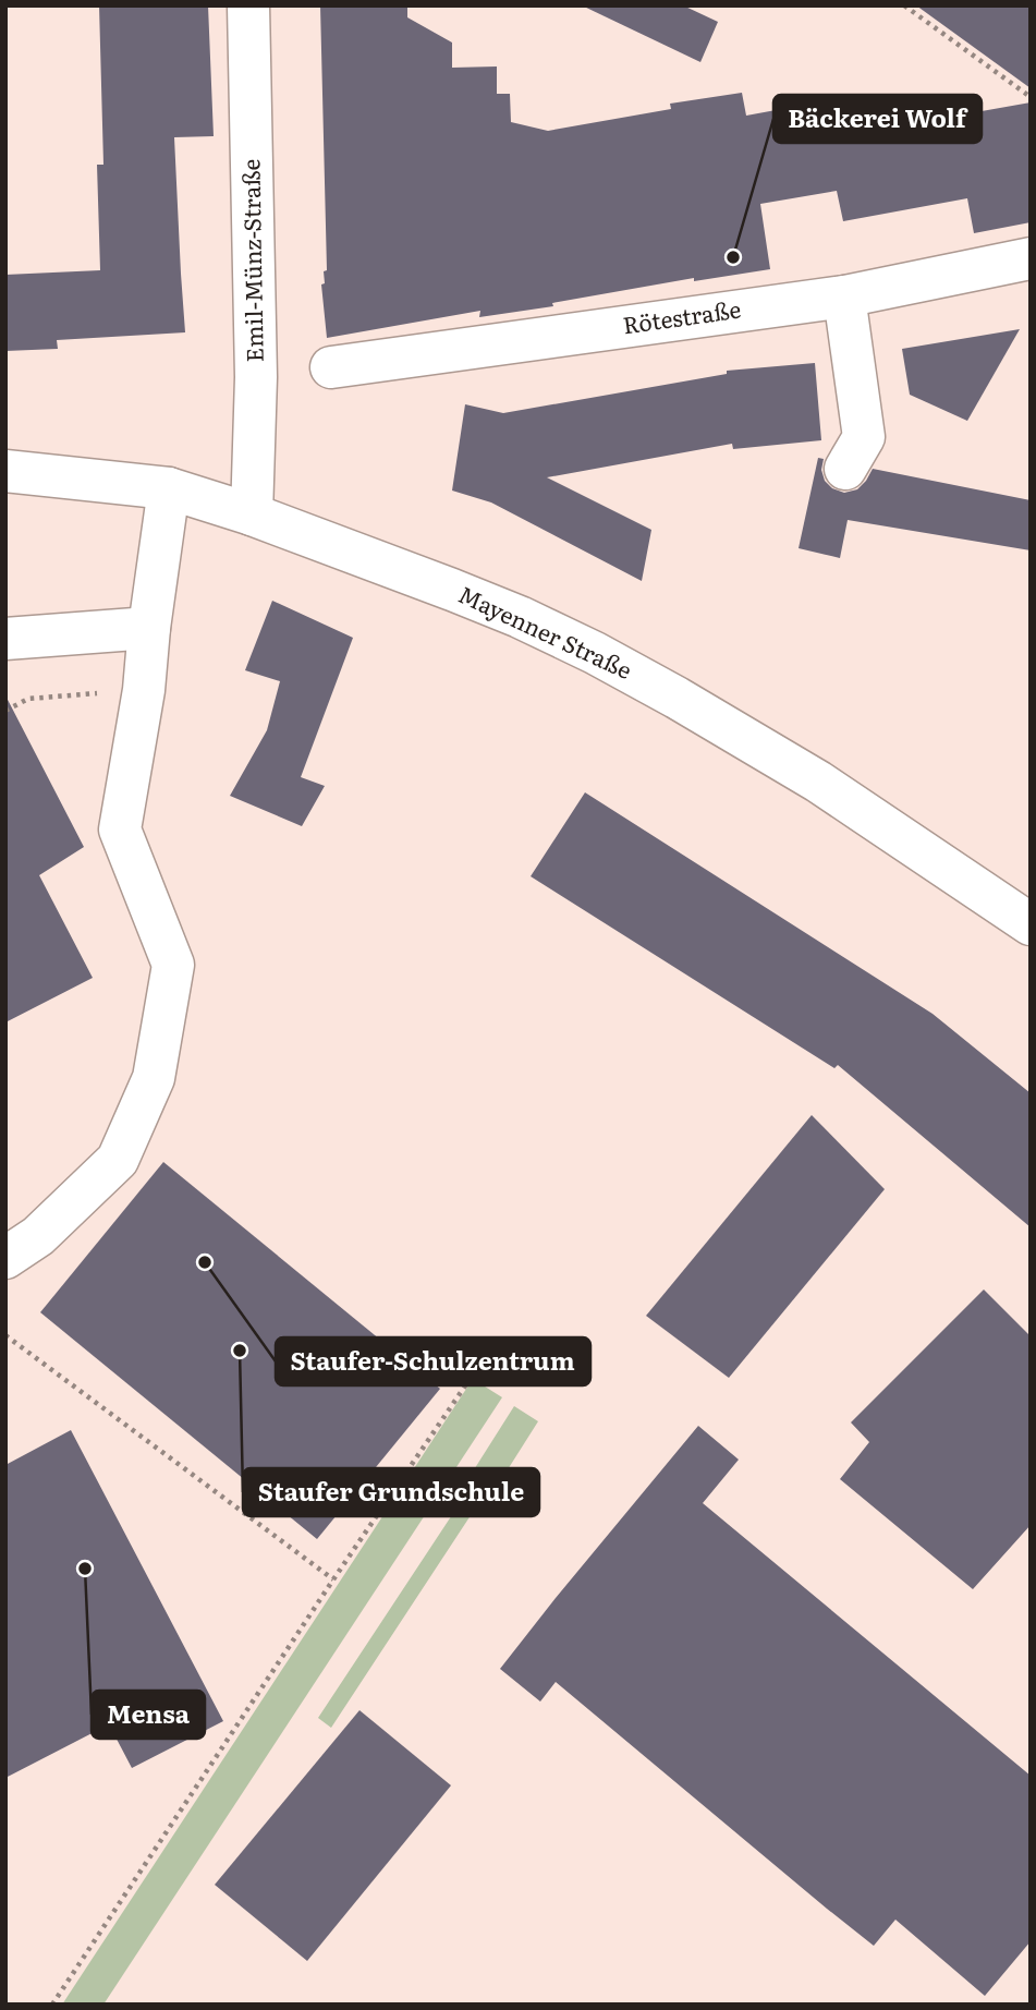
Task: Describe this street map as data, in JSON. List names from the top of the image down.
{
  "streets": {
    "street": ["Emil-Münz-Straße", "Rötestraße", "Mayenner Straße"]
  },
  "crossings": [
    ["Emil-Münz-Straße", "Mayenner Straße"]
  ],
  "places": [
    "Bäckerei Wolf",
    "Staufer-Schulzentrum",
    "Staufer Grundschule",
    "Mensa"
  ]
}
